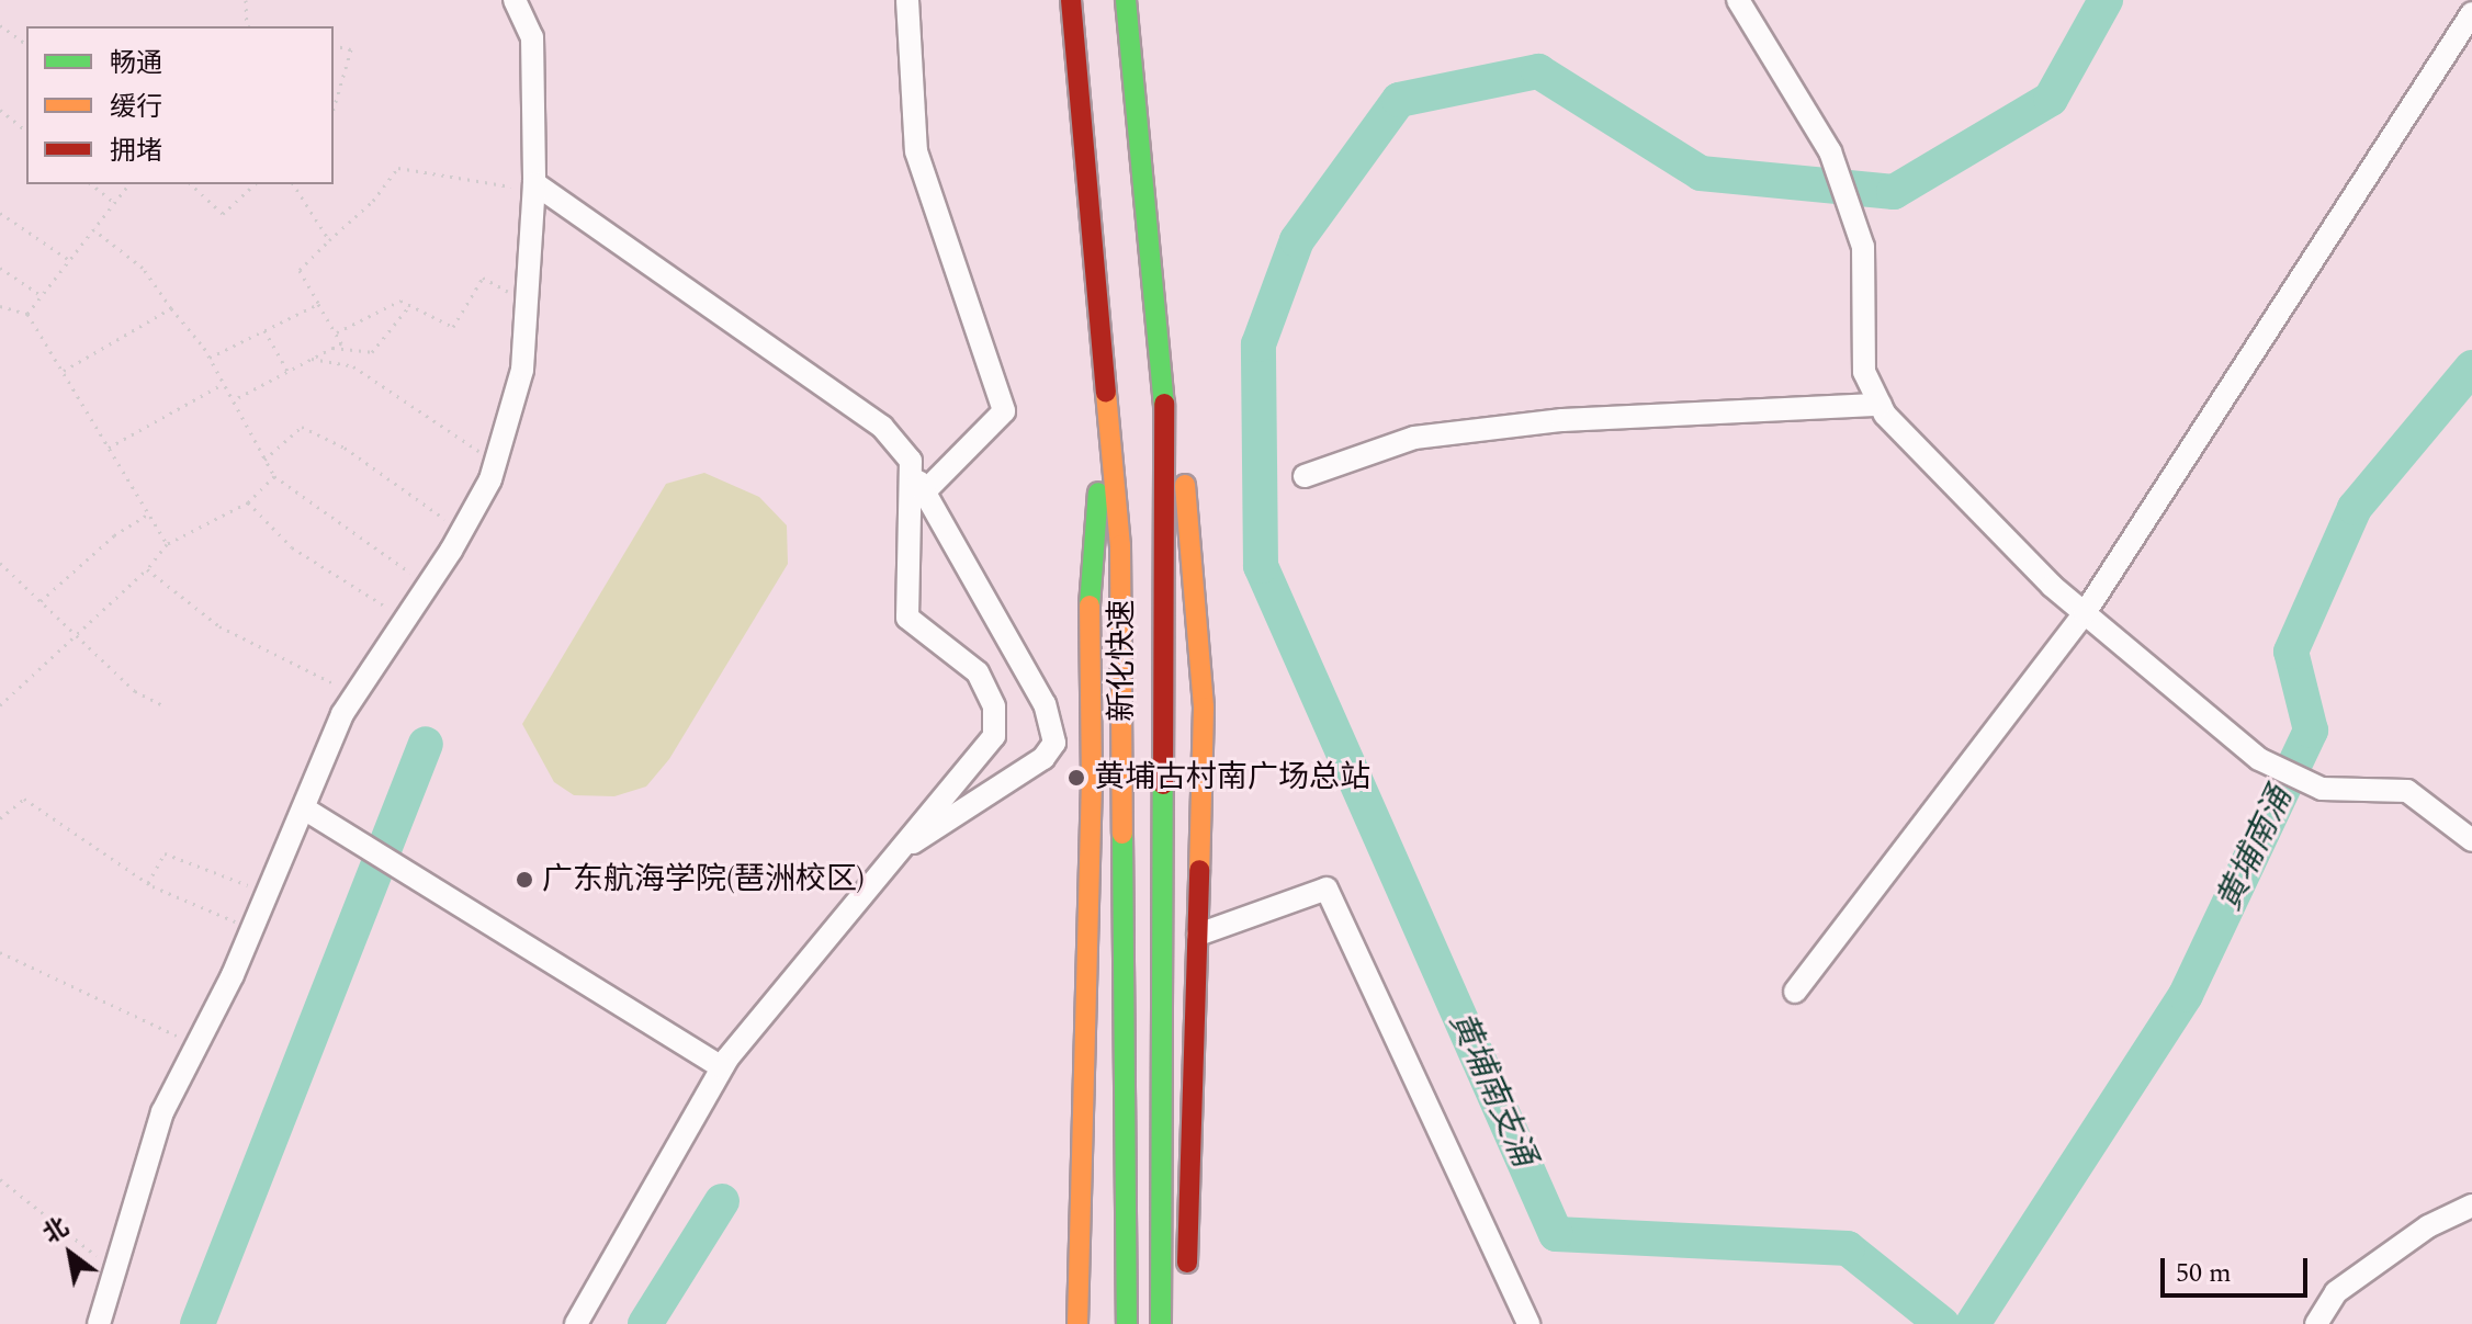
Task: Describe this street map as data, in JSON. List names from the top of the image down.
{
  "streets": {
    "highway": ["新化快速"]
  },
  "water": ["黄埔南涌", "黄埔南支涌"],
  "places": ["黄埔古村南广场总站", "广东航海学院(琶洲校区)"],
  "legend": ["畅通", "缓行", "拥堵"],
  "scale_bar": "50 m",
  "north": "top left"
}
